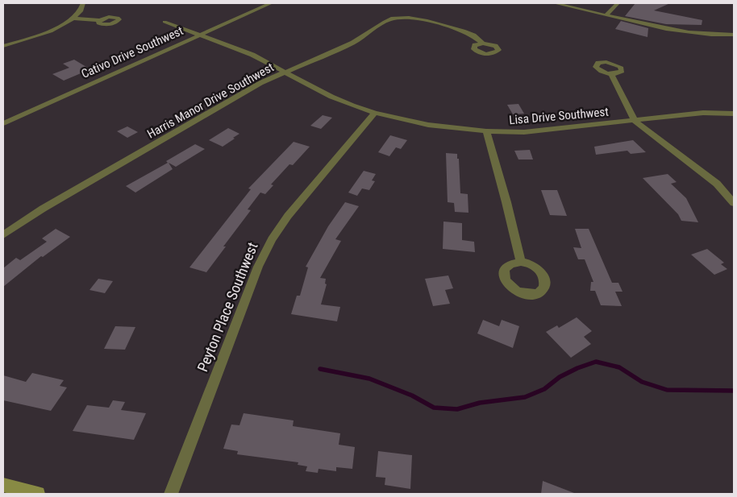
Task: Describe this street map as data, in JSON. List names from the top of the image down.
{
  "streets": {
    "street": [
      "Cativo Drive Southwest",
      "Harris Manor Drive Southwest",
      "Lisa Drive Southwest",
      "Peyton Place Southwest"
    ]
  },
  "crossings": [
    ["Cativo Drive Southwest", "Lisa Drive Southwest"],
    ["Harris Manor Drive Southwest", "Lisa Drive Southwest"],
    ["Lisa Drive Southwest", "Peyton Place Southwest"]
  ]
}
